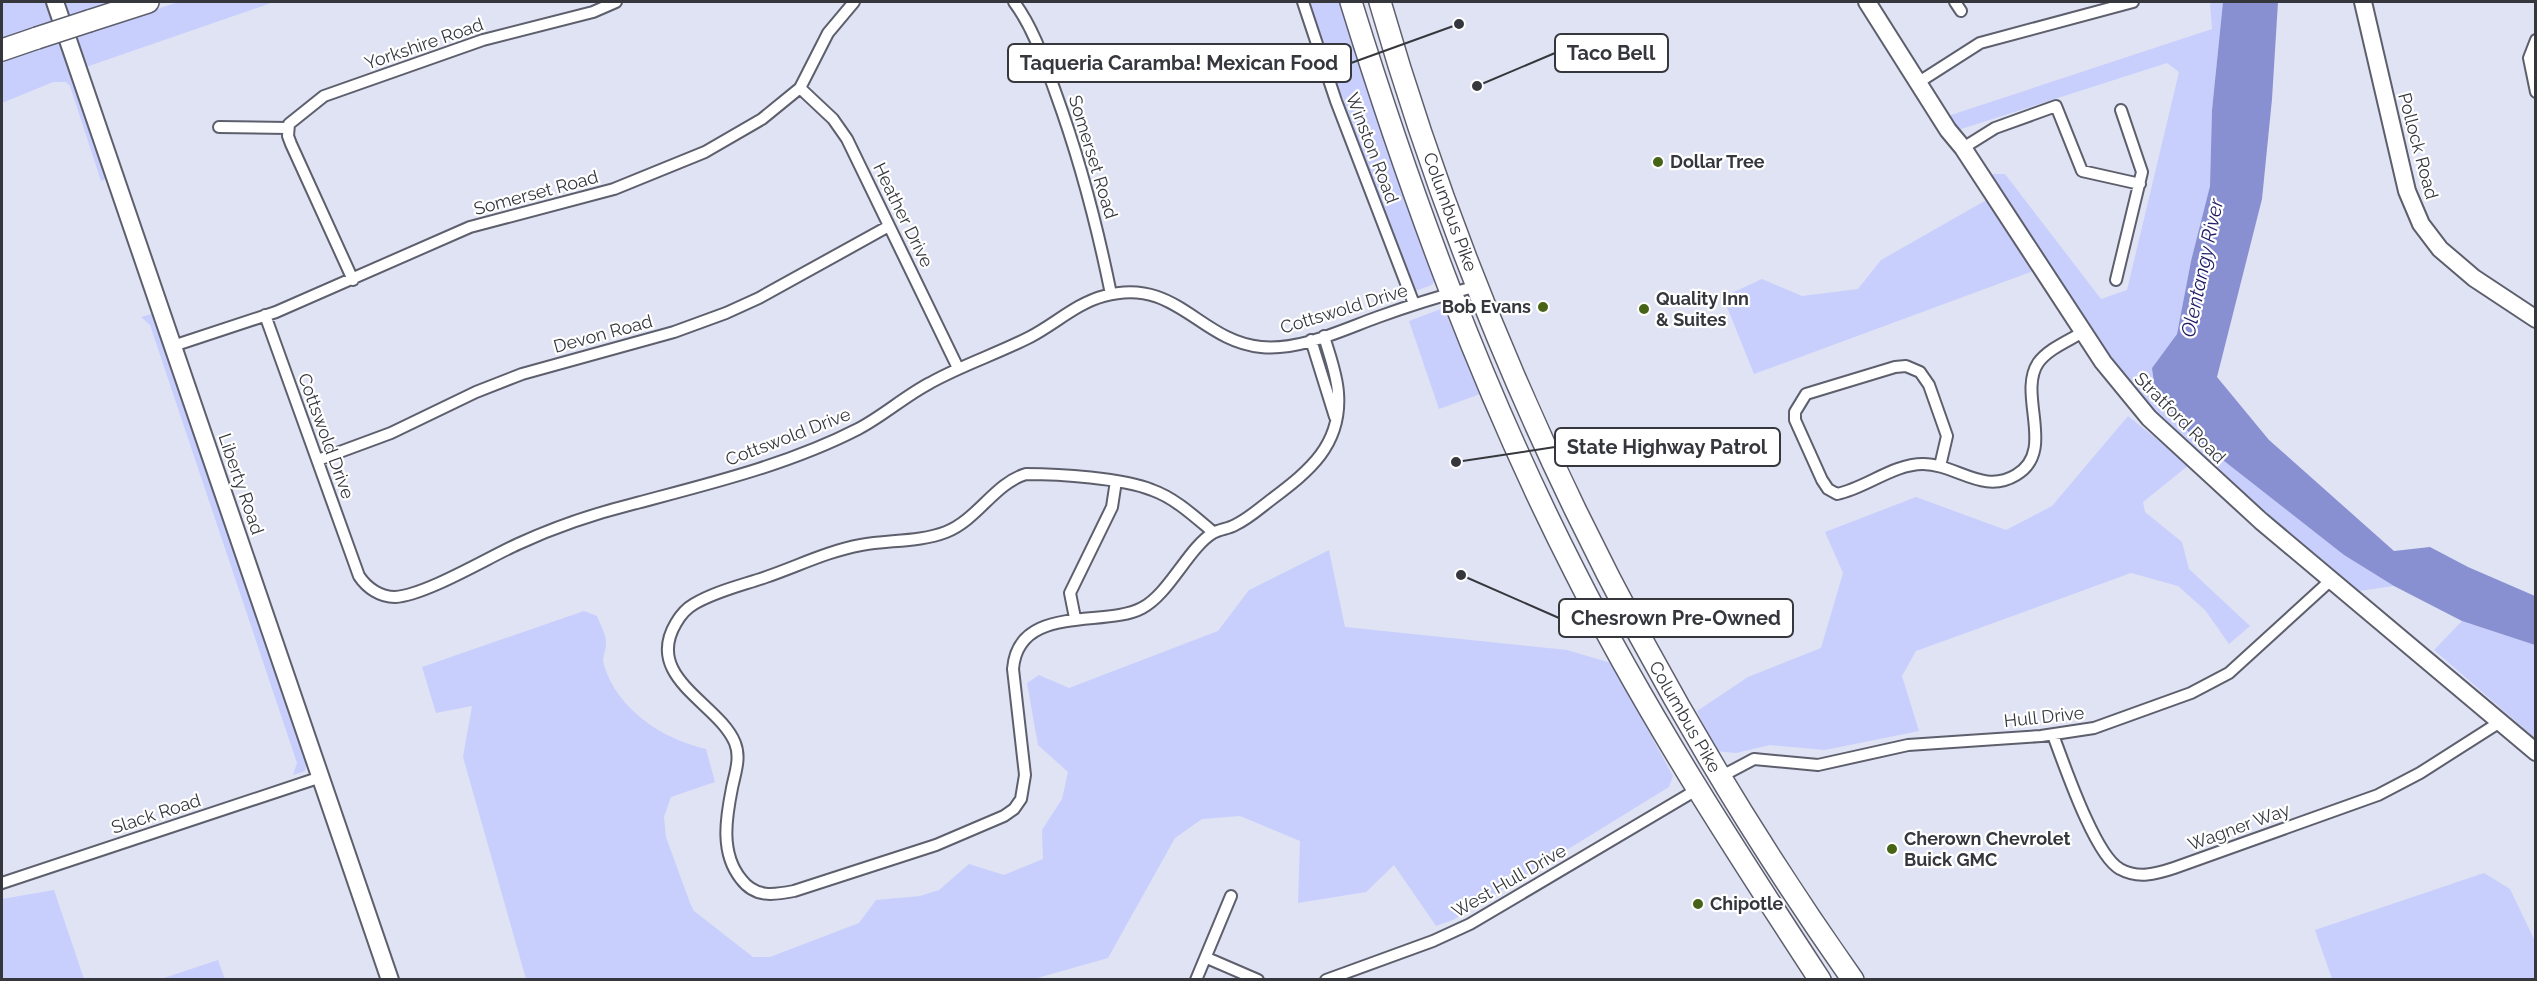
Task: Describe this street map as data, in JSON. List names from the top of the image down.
{
  "streets": {
    "highway": ["Columbus Pike"],
    "street": [
      "Yorkshire Road",
      "Pollock Road",
      "Winston Road",
      "Somerset Road",
      "Heather Drive",
      "Cottswold Drive",
      "Devon Road",
      "Stratford Road",
      "Liberty Road",
      "Hull Drive",
      "Slack Road",
      "Wagner Way",
      "West Hull Drive"
    ]
  },
  "crossings": [
    ["Winston Road", "Cottswold Drive"],
    ["Somerset Road", "Heather Drive"],
    ["Somerset Road", "Cottswold Drive"],
    ["Somerset Road", "Liberty Road"],
    ["Columbus Pike", "Cottswold Drive"],
    ["Columbus Pike", "Hull Drive"],
    ["Columbus Pike", "West Hull Drive"],
    ["Heather Drive", "Cottswold Drive"],
    ["Heather Drive", "Devon Road"],
    ["Cottswold Drive", "Devon Road"],
    ["Stratford Road", "Hull Drive"],
    ["Stratford Road", "Wagner Way"],
    ["Liberty Road", "Slack Road"],
    ["Hull Drive", "Wagner Way"]
  ],
  "water": ["Olentangy River"],
  "places": [
    "Taqueria Caramba! Mexican Food",
    "Taco Bell",
    "Dollar Tree",
    "Bob Evans",
    "Quality Inn & Suites",
    "State Highway Patrol",
    "Chesrown Pre-Owned",
    "Cherown Chevrolet Buick GMC",
    "Chipotle"
  ]
}
